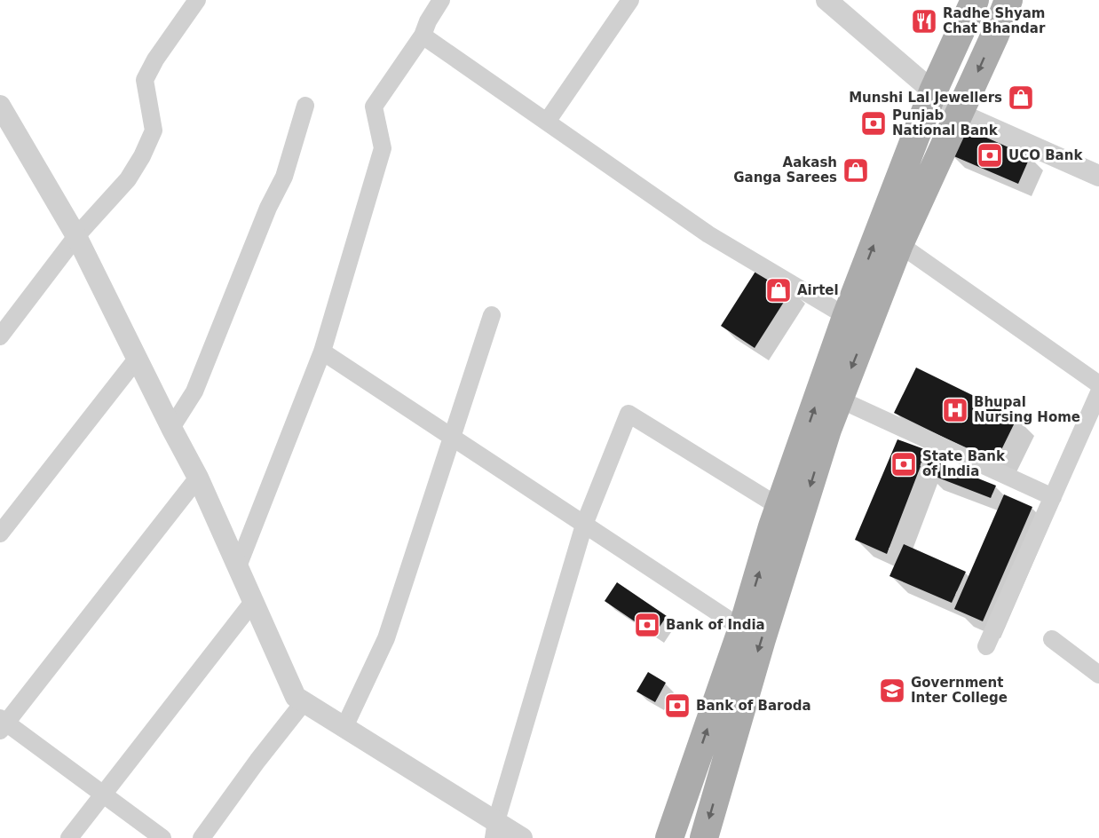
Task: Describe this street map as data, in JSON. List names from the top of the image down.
{
  "places": {
    "restaurant": ["Radhe Shyam Chat Bhandar"],
    "shop": ["Munshi Lal Jewellers", "Aakash Ganga Sarees", "Airtel"],
    "bank": [
      "Punjab National Bank",
      "UCO Bank",
      "State Bank of India",
      "Bank of India",
      "Bank of Baroda"
    ],
    "hospital": ["Bhupal Nursing Home"],
    "school or university": ["Government Inter College"]
  }
}
